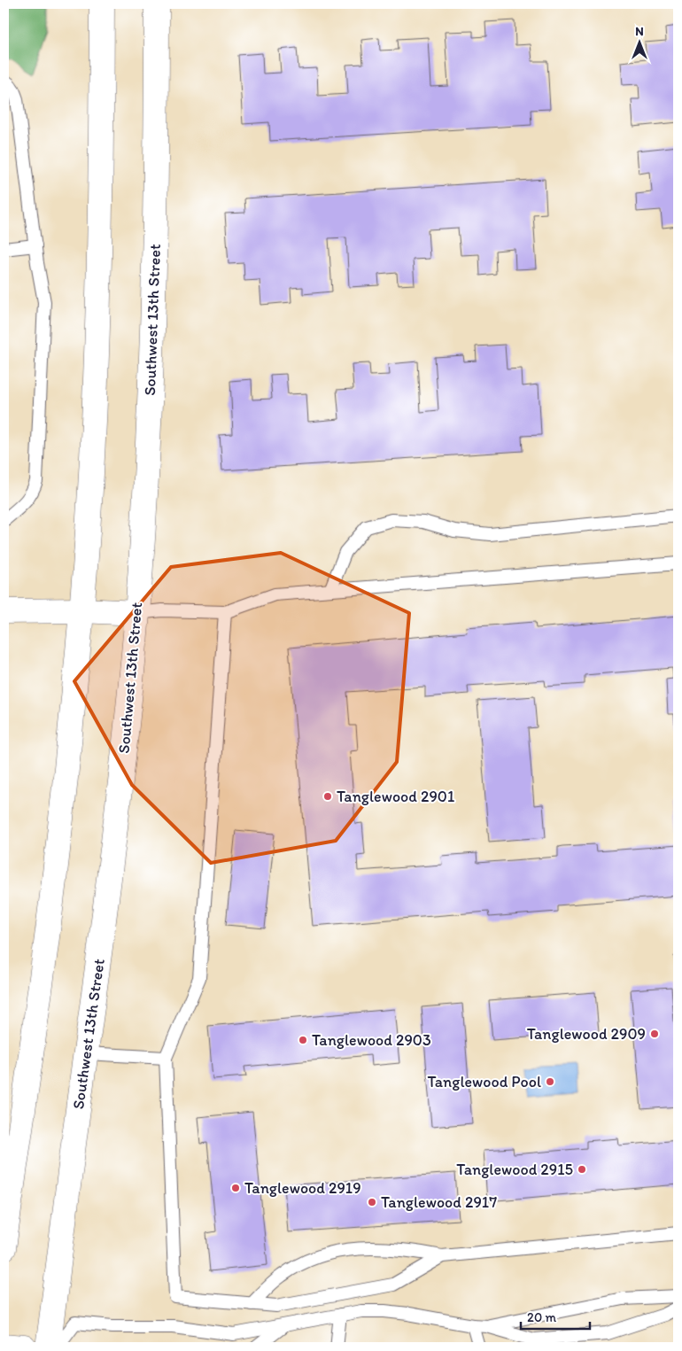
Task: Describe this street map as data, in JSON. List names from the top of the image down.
{
  "streets": {
    "main road": ["Southwest 13th Street"]
  },
  "places": [
    "Tanglewood 2901",
    "Tanglewood 2909",
    "Tanglewood 2903",
    "Tanglewood Pool",
    "Tanglewood 2915",
    "Tanglewood 2919",
    "Tanglewood 2917"
  ],
  "scale_bar": "20 m",
  "north": "top"
}
